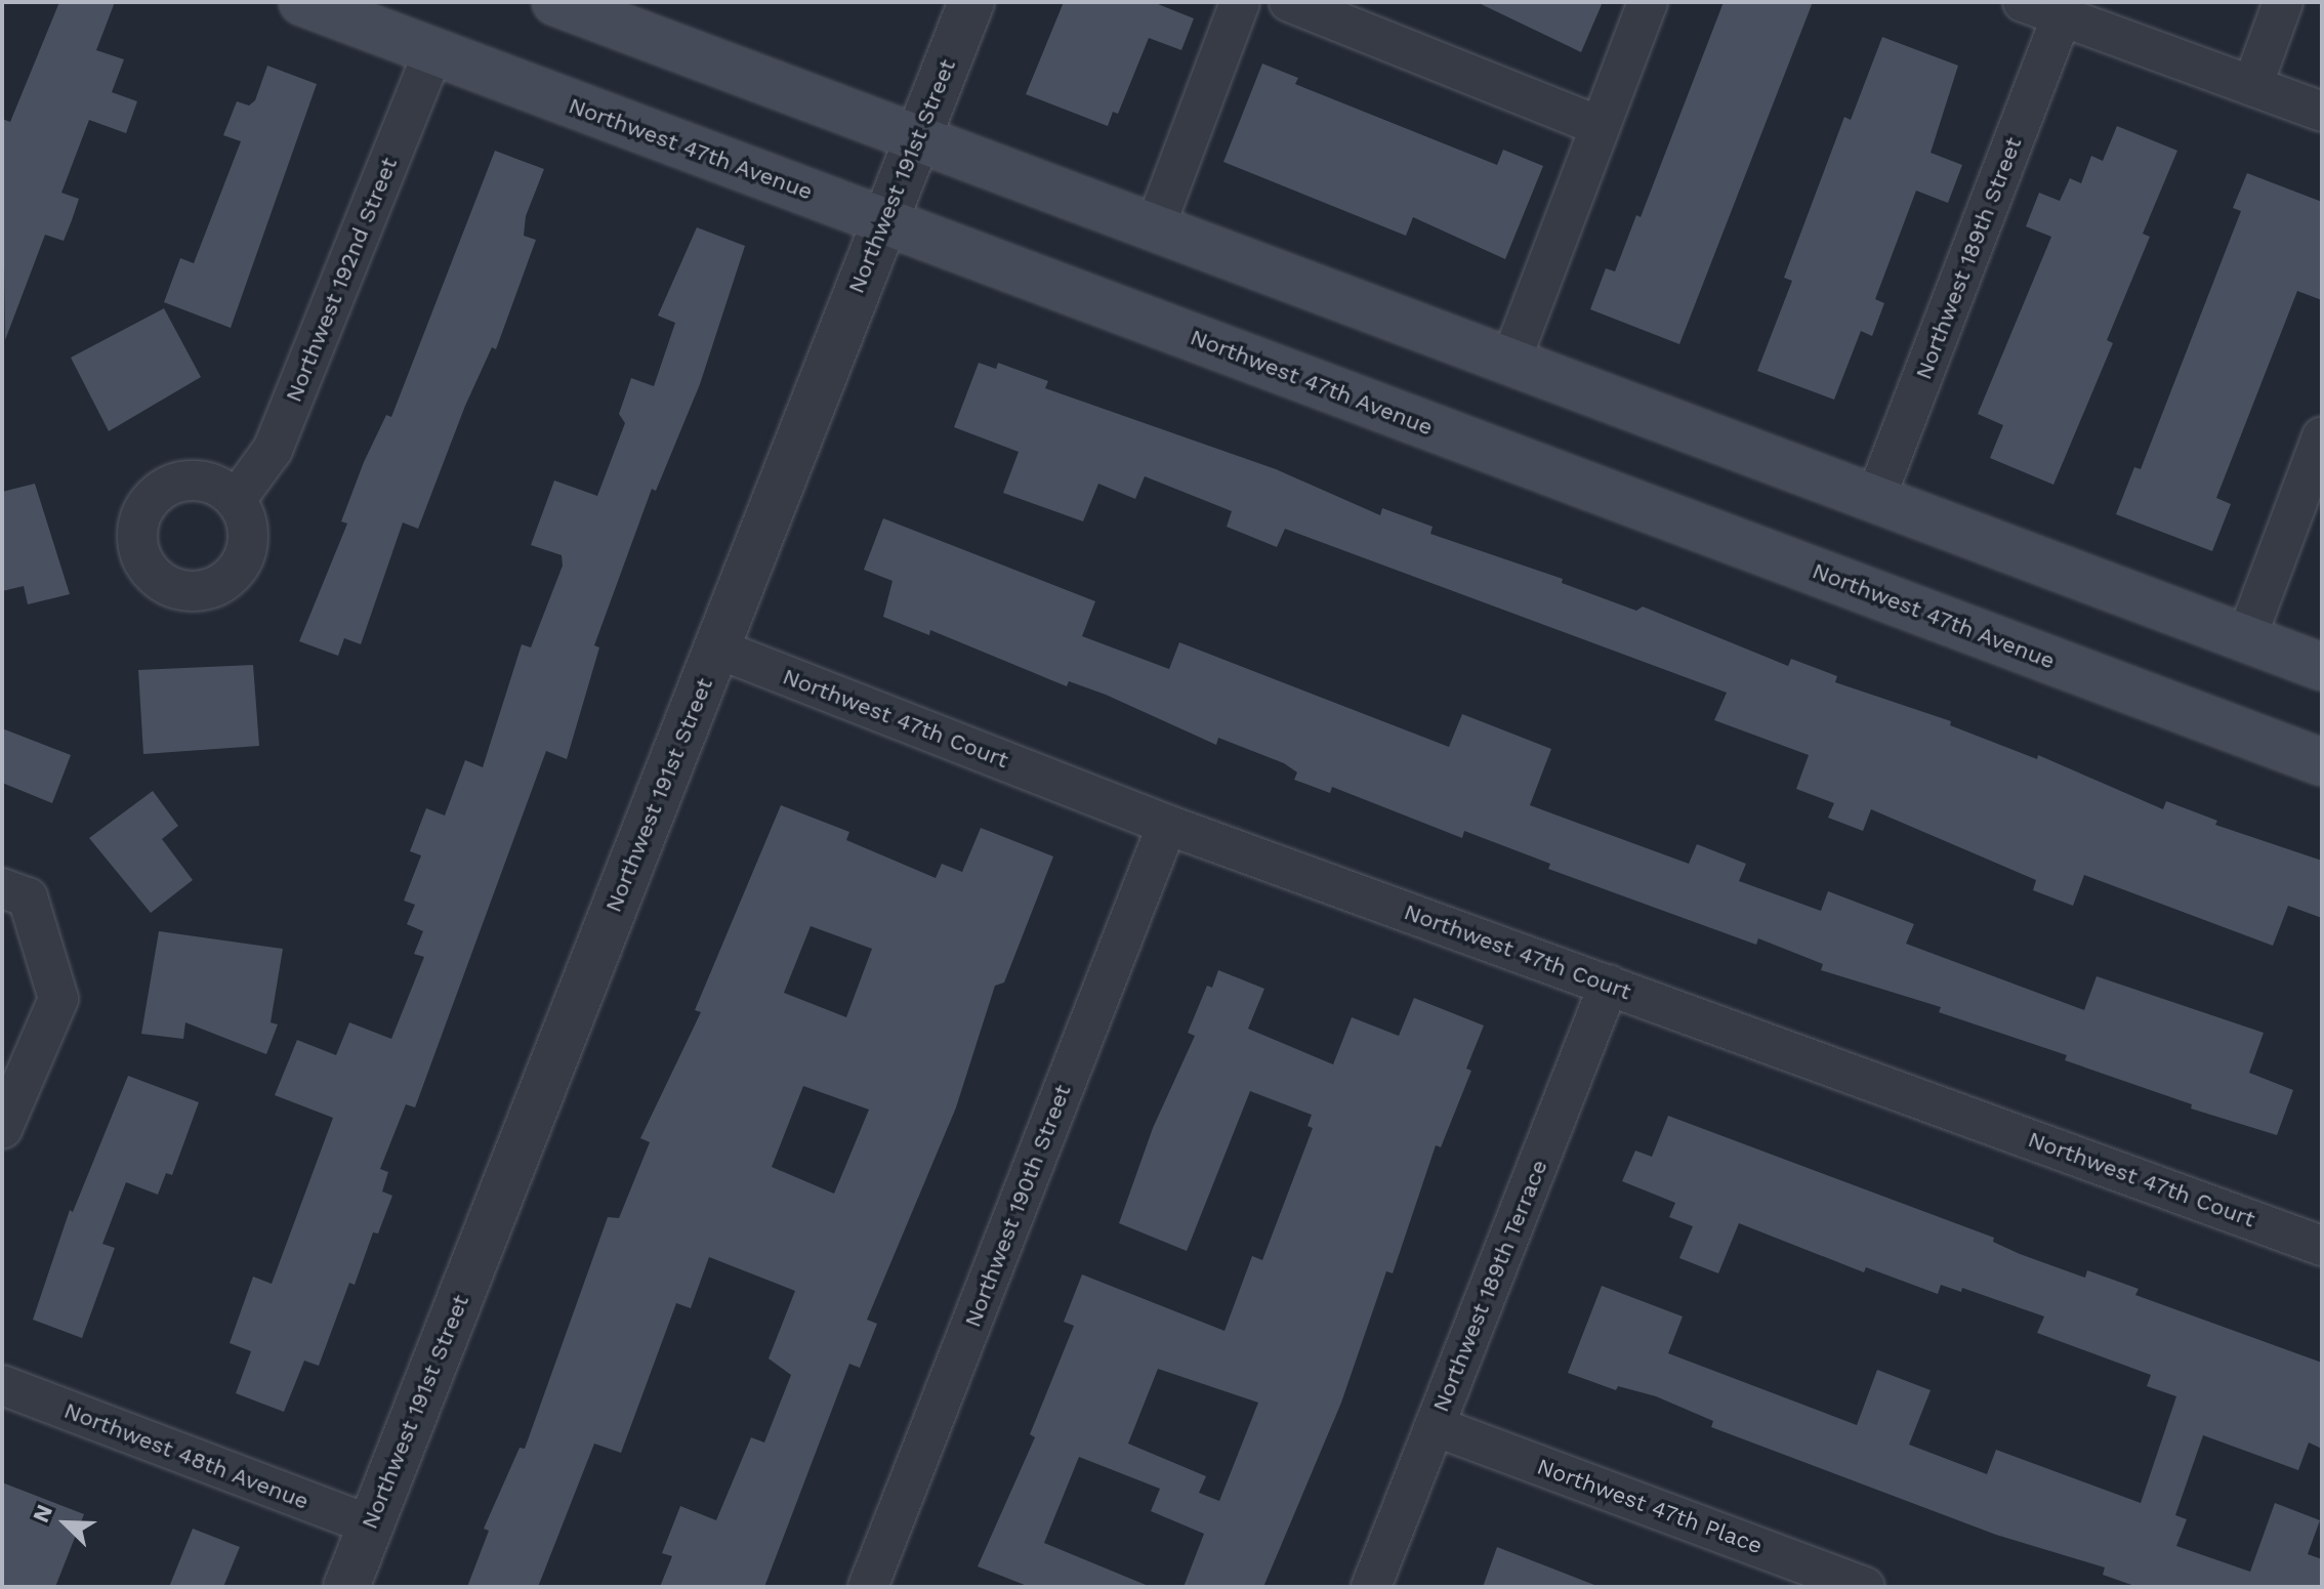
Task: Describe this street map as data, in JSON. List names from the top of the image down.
{
  "streets": {
    "main road": ["Northwest 47th Avenue"],
    "street": [
      "Northwest 191st Street",
      "Northwest 189th Street",
      "Northwest 192nd Street",
      "Northwest 47th Court",
      "Northwest 190th Street",
      "Northwest 189th Terrace",
      "Northwest 48th Avenue",
      "Northwest 47th Place"
    ]
  },
  "crossings": [
    ["Northwest 47th Avenue", "Northwest 191st Street"],
    ["Northwest 47th Avenue", "Northwest 192nd Street"],
    ["Northwest 191st Street", "Northwest 47th Court"],
    ["Northwest 191st Street", "Northwest 48th Avenue"],
    ["Northwest 47th Court", "Northwest 190th Street"],
    ["Northwest 47th Court", "Northwest 189th Terrace"],
    ["Northwest 189th Terrace", "Northwest 47th Place"]
  ],
  "north": "top left"
}
